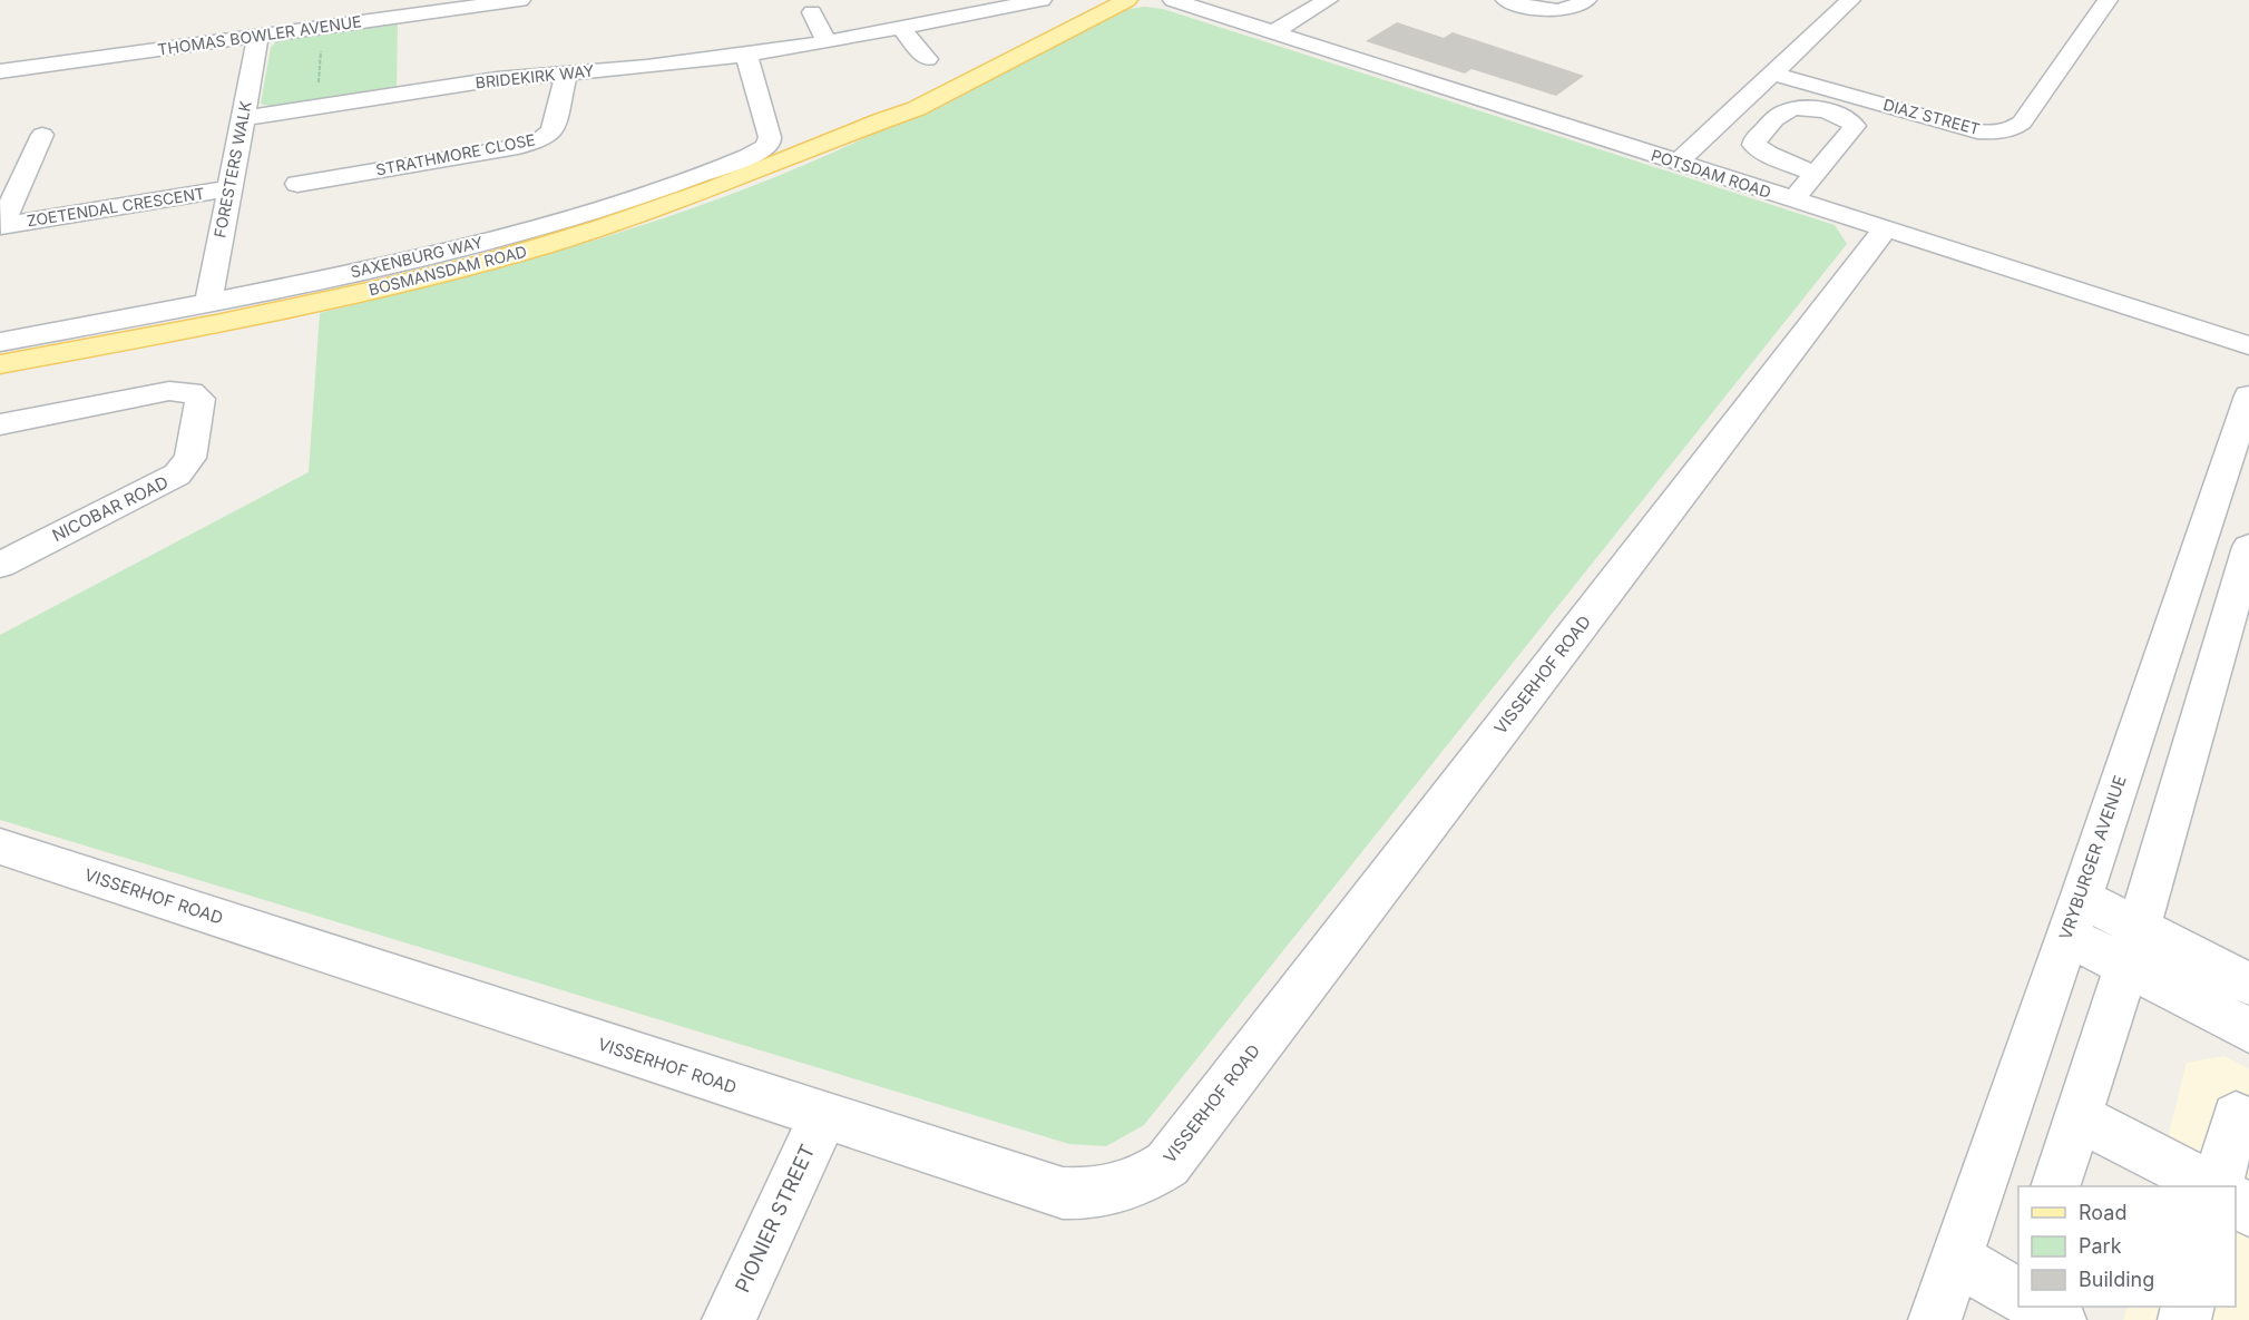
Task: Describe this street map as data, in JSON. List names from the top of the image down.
{
  "streets": {
    "main road": ["BOSMANSDAM ROAD"],
    "street": [
      "THOMAS BOWLER AVENUE",
      "BRIDEKIRK WAY",
      "DIAZ STREET",
      "STRATHMORE CLOSE",
      "FORESTERS WALK",
      "POTSDAM ROAD",
      "ZOETENDAL CRESCENT",
      "SAXENBURG WAY",
      "NICOBAR ROAD",
      "VISSERHOF ROAD",
      "VRYBURGER AVENUE",
      "PIONIER STREET"
    ]
  },
  "crossings": [
    ["THOMAS BOWLER AVENUE", "FORESTERS WALK"],
    ["BRIDEKIRK WAY", "STRATHMORE CLOSE"],
    ["BRIDEKIRK WAY", "FORESTERS WALK"],
    ["BRIDEKIRK WAY", "SAXENBURG WAY"],
    ["FORESTERS WALK", "ZOETENDAL CRESCENT"],
    ["FORESTERS WALK", "SAXENBURG WAY"],
    ["POTSDAM ROAD", "VISSERHOF ROAD"],
    ["VISSERHOF ROAD", "PIONIER STREET"]
  ],
  "legend": ["Road", "Park", "Building"]
}
